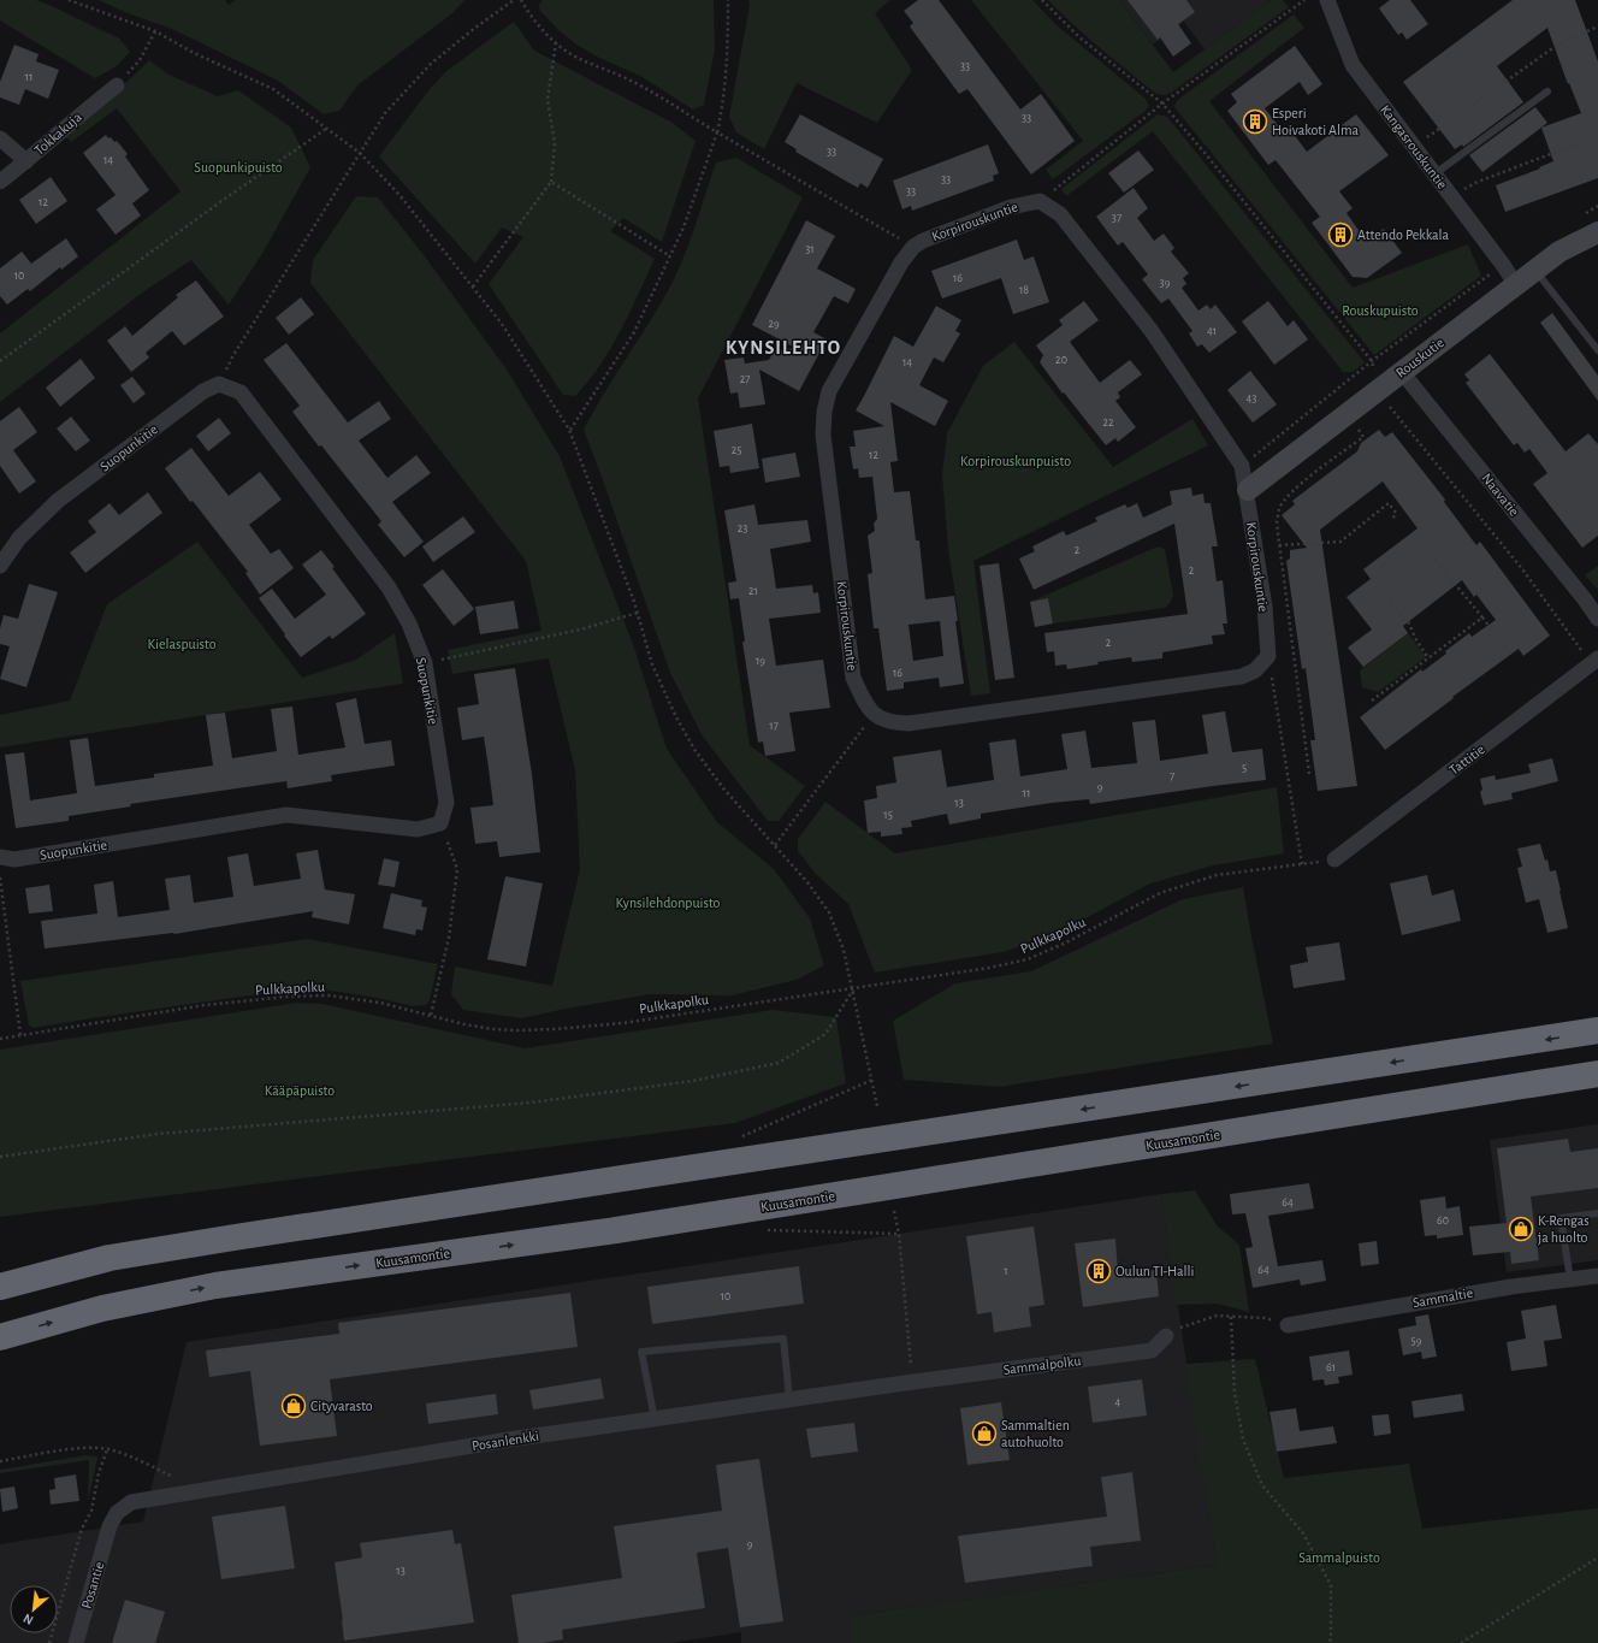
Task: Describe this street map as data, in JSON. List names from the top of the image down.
{
  "streets": {
    "highway": ["Kuusamontie"],
    "street": [
      "Tokkakuja",
      "Kangasrouskuntie",
      "Korpirouskuntie",
      "Rouskutie",
      "Suopunkitie",
      "Naavatie",
      "Tattitie",
      "Sammaltie",
      "Sammalpolku",
      "Posanlenkki",
      "Posantie"
    ],
    "path": ["Pulkkapolku"]
  },
  "crossings": [
    ["Kangasrouskuntie", "Rouskutie"],
    ["Korpirouskuntie", "Rouskutie"],
    ["Rouskutie", "Naavatie"],
    ["Tattitie", "Pulkkapolku"],
    ["Sammalpolku", "Posanlenkki"],
    ["Posanlenkki", "Posantie"]
  ],
  "districts": ["KYNSILEHTO"],
  "parks": [
    "Suopunkipuisto",
    "Rouskupuisto",
    "Korpirouskunpuisto",
    "Kielaspuisto",
    "Kynsilehdonpuisto",
    "Kääpäpuisto",
    "Sammalpuisto"
  ],
  "places": {
    "building": ["Esperi Hoivakoti Alma", "Attendo Pekkala", "Oulun TI-Halli"],
    "shop": ["K-Rengas ja huolto", "Cityvarasto", "Sammaltien autohuolto"]
  },
  "house_numbers": [
    "33",
    "11",
    "33",
    "33",
    "14",
    "33",
    "33",
    "12",
    "37",
    "31",
    "10",
    "16",
    "39",
    "18",
    "29",
    "41",
    "20",
    "14",
    "27",
    "43",
    "22",
    "25",
    "12",
    "23",
    "2",
    "2",
    "21",
    "2",
    "19",
    "16",
    "17",
    "5",
    "7",
    "9",
    "11",
    "13",
    "15",
    "64",
    "60",
    "64",
    "1",
    "10",
    "59",
    "61",
    "4",
    "9",
    "13"
  ],
  "north": "bottom left"
}
